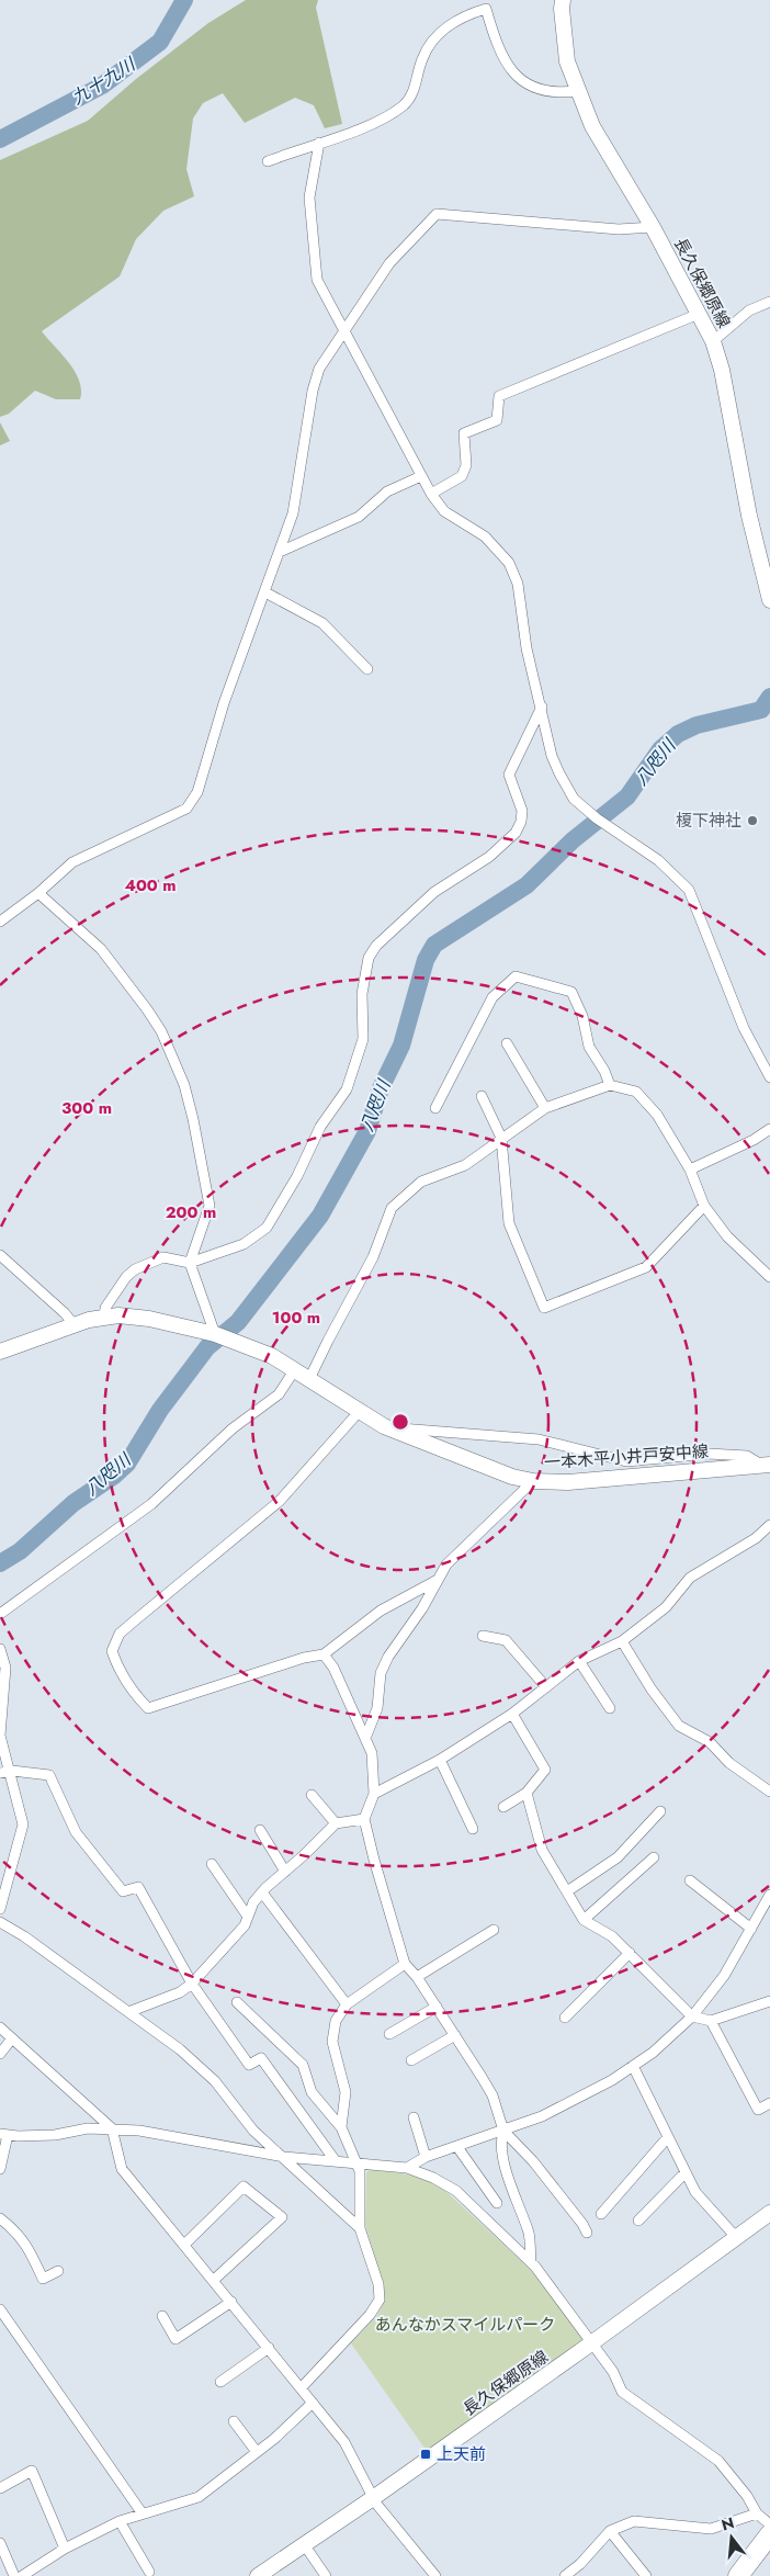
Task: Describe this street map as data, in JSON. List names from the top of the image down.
{
  "streets": {
    "main road": ["長久保郷原線", "一本木平小井戸安中線"]
  },
  "water": ["九十九川", "八咫川"],
  "parks": ["あんなかスマイルパーク"],
  "places": {
    "other": ["榎下神社"],
    "transit": ["上天前"]
  },
  "north": "top",
  "rings": [
    "400 m",
    "300 m",
    "200 m",
    "100 m"
  ]
}
